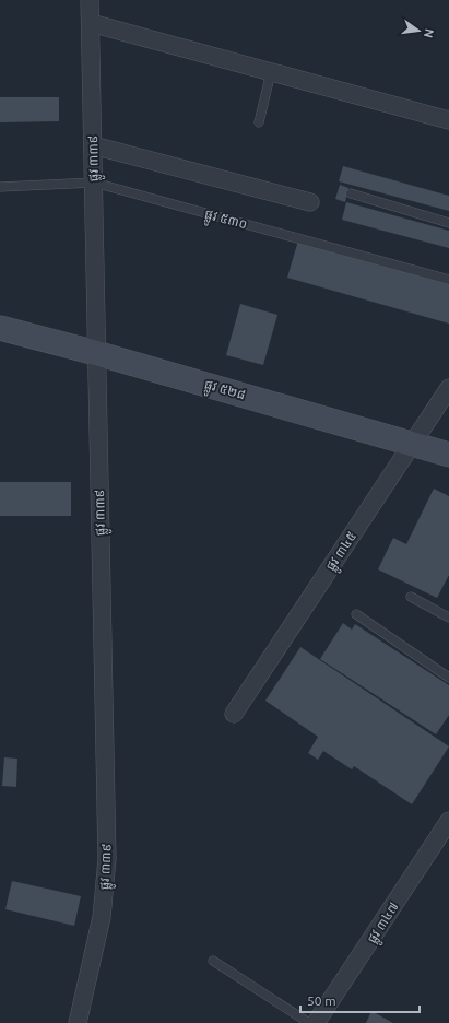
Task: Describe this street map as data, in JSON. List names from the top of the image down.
{
  "streets": {
    "street": [
      "ផ្លូវ ៣៣៩",
      "ផ្លូវ ៥២៨",
      "ផ្លូវ ៣៤៥",
      "ផ្លូវ ៣៤៧"
    ],
    "lane": ["ផ្លូវ ៥៣០"]
  },
  "crossings": [
    ["ផ្លូវ ៣៣៩", "ផ្លូវ ៥៣០"],
    ["ផ្លូវ ៣៣៩", "ផ្លូវ ៥២៨"],
    ["ផ្លូវ ៥២៨", "ផ្លូវ ៣៤៥"]
  ],
  "scale_bar": "50 m",
  "north": "right"
}
